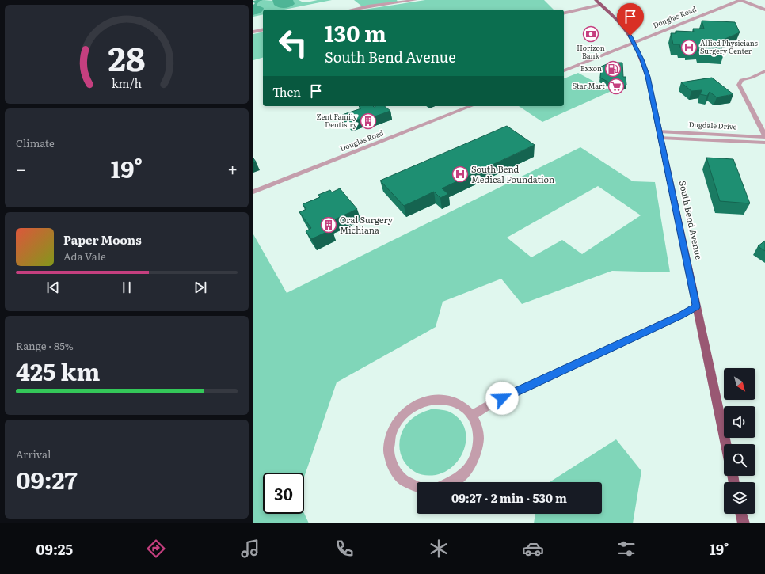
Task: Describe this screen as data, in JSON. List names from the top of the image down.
{
  "streets": {
    "main road": ["South Bend Avenue"],
    "street": ["Douglas Road", "Dugdale Drive"]
  },
  "crossings": [
    ["Douglas Road", "South Bend Avenue"],
    ["Dugdale Drive", "South Bend Avenue"]
  ],
  "places": {
    "bank": ["Horizon Bank"],
    "hospital": ["Allied Physicians Surgery Center", "South Bend Medical Foundation"],
    "fuel station": ["Exxon"],
    "supermarket": ["Star Mart"],
    "building": ["Zent Family Dentistry", "Oral Surgery Michiana"]
  },
  "north": "bottom right",
  "page": {
    "turn": ["130 m", "South Bend Avenue"],
    "then": "Then",
    "tile": [
      "Climate",
      ["Range · 85%", "425 km"],
      ["Arrival", "09:27"]
    ],
    "heat": ["−", "19°", "+"],
    "song": ["Paper Moons", "Ada Vale"],
    "limit": "30",
    "trip": "09:27 · 2 min · 530 m",
    "tabs": ["09:25", "19°"],
    "gauge": ["28", "km/h"]
  }
}
